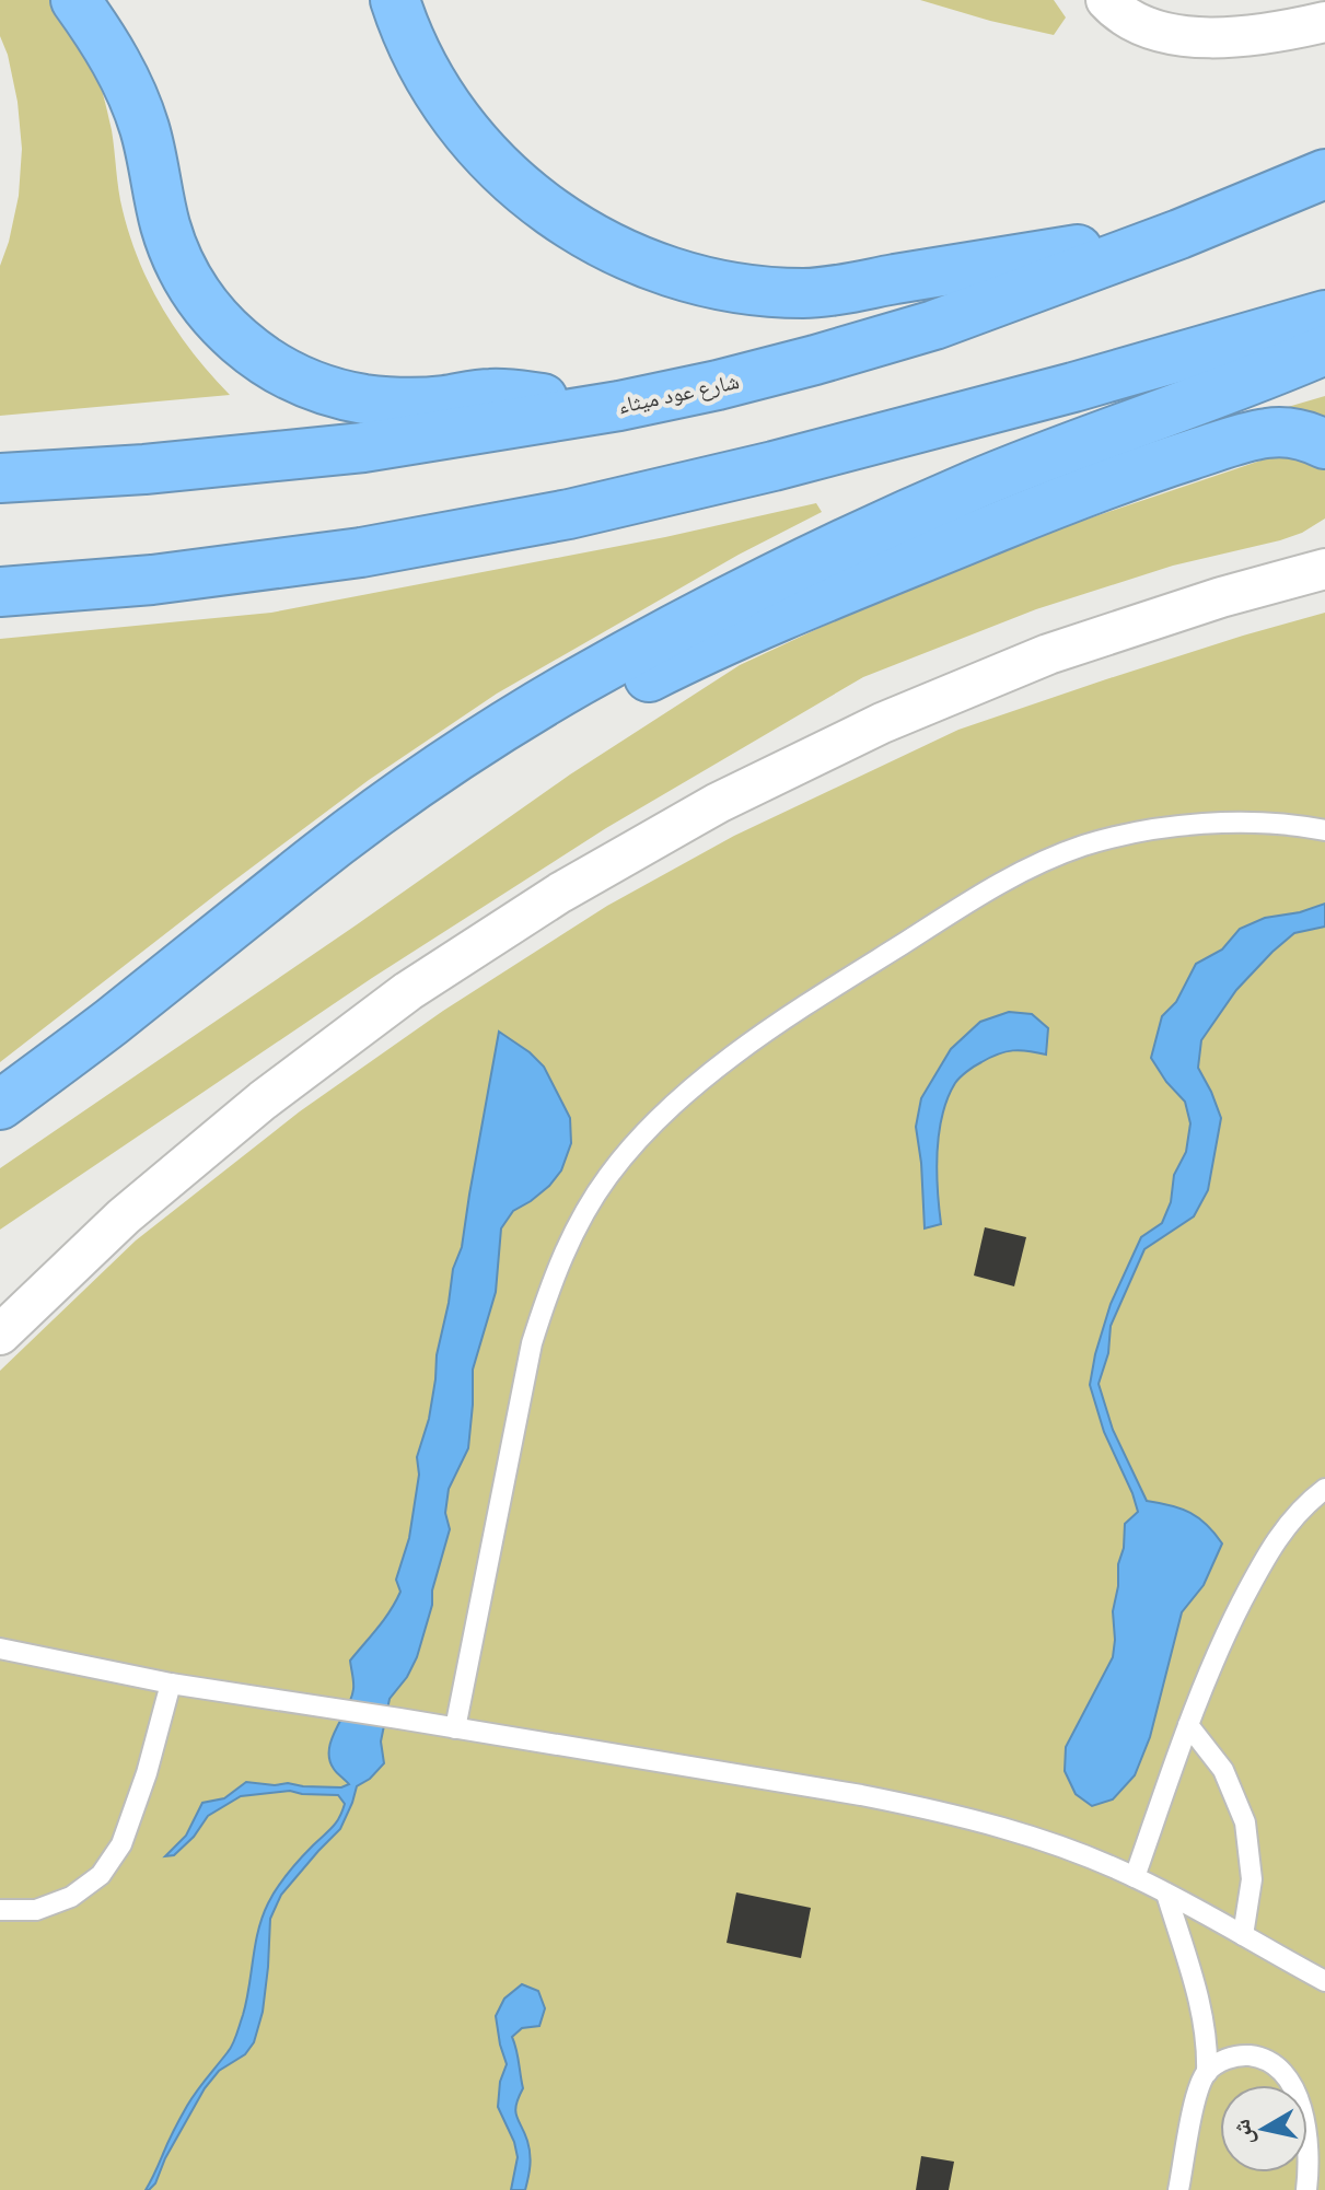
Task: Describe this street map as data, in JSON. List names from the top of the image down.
{
  "streets": {
    "highway": ["شارع عود ميثاء"]
  },
  "north": "left"
}
